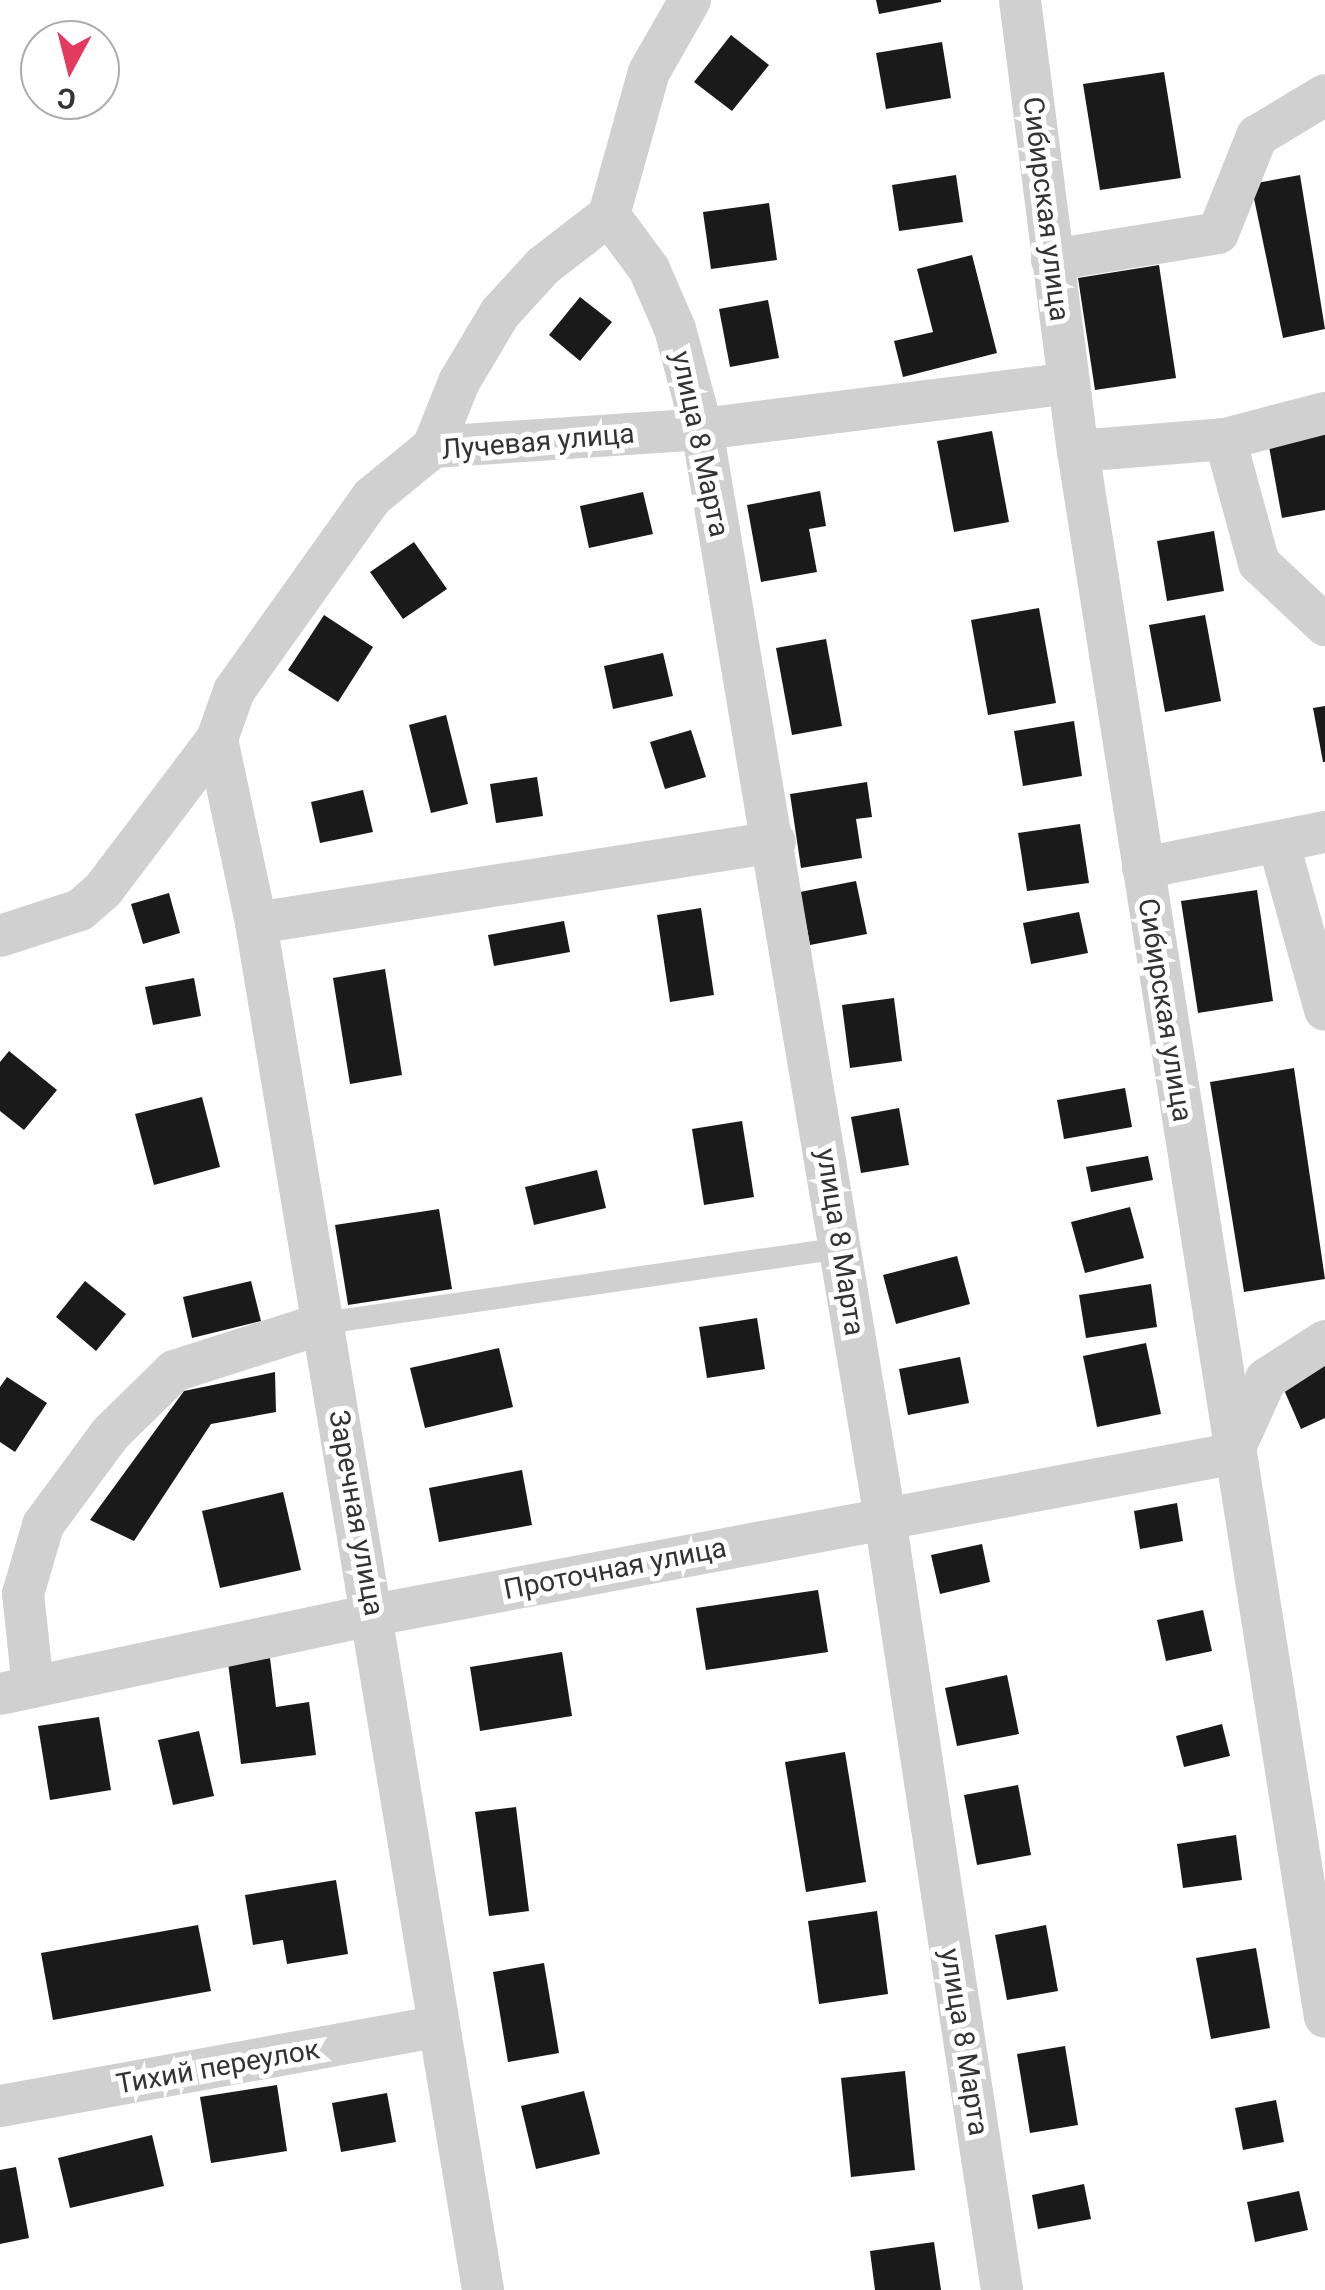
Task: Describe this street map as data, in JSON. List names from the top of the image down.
{
  "streets": {
    "street": [
      "Сибирская улица",
      "Лучевая улица",
      "улица 8 Марта",
      "Заречная улица",
      "Проточная улица",
      "Тихий переулок"
    ]
  },
  "crossings": [
    ["Сибирская улица", "Лучевая улица"],
    ["Сибирская улица", "Проточная улица"],
    ["Лучевая улица", "улица 8 Марта"],
    ["Лучевая улица", "Заречная улица"],
    ["улица 8 Марта", "Проточная улица"],
    ["Заречная улица", "Проточная улица"],
    ["Заречная улица", "Тихий переулок"]
  ],
  "north": "bottom"
}
